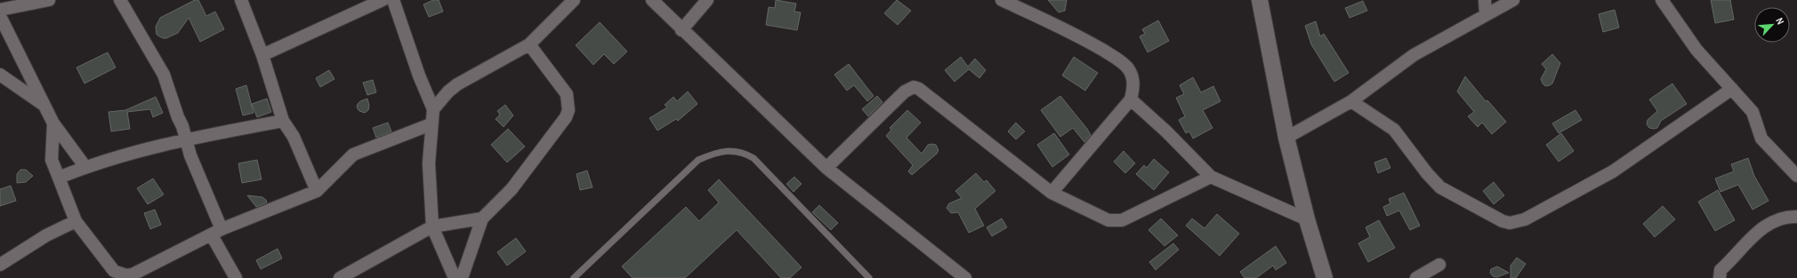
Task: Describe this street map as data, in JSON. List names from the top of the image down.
{
  "north": "top right"
}
